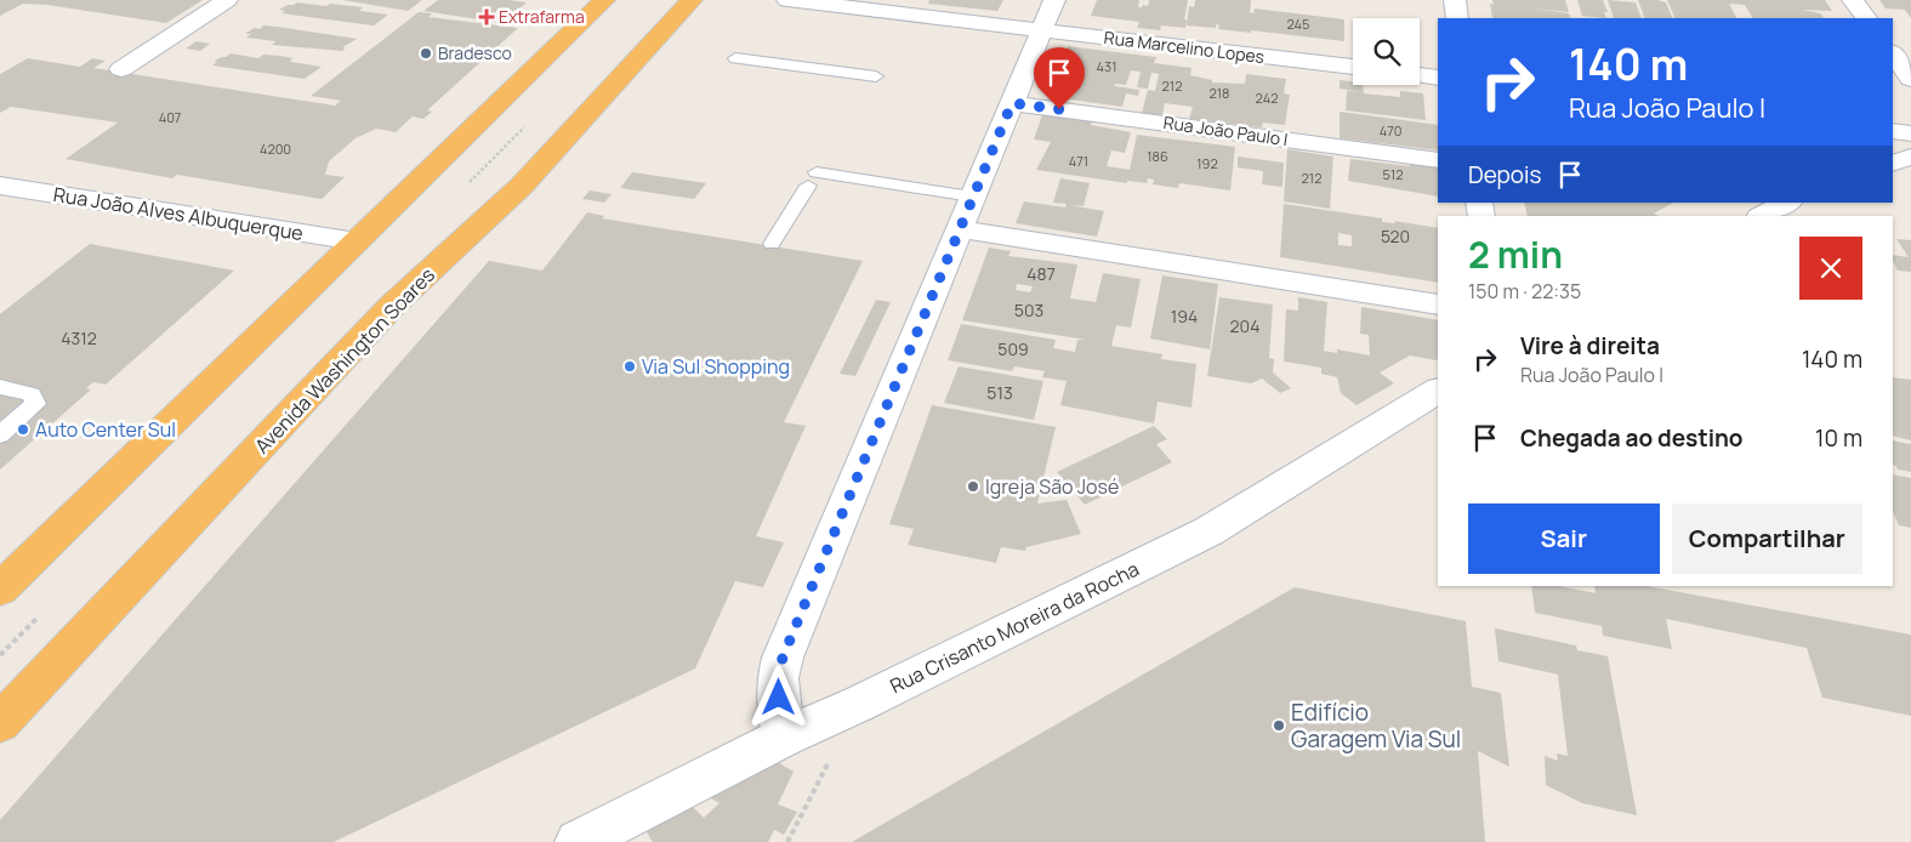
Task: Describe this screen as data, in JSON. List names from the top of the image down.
{
  "streets": {
    "highway": ["Avenida Washington Soares"],
    "street": [
      "Rua Marcelino Lopes",
      "Rua João Paulo I",
      "Rua João Alves Albuquerque",
      "Rua Crisanto Moreira da Rocha"
    ]
  },
  "places": {
    "health": ["Extrafarma"],
    "other": [
      "Bradesco",
      "Via Sul Shopping",
      "Auto Center Sul",
      "Igreja São José",
      "Edifício Garagem Via Sul"
    ]
  },
  "house_numbers": [
    "245",
    "431",
    "212",
    "218",
    "242",
    "407",
    "470",
    "4200",
    "186",
    "471",
    "192",
    "512",
    "212",
    "520",
    "487",
    "503",
    "194",
    "204",
    "4312",
    "509",
    "513"
  ],
  "page": {
    "turn": ["140 m", "Rua João Paulo I"],
    "then": "Depois",
    "heading": ["2 min", "150 m · 22:35"],
    "list": [
      {
        "name": "Vire à direita",
        "note": "Rua João Paulo I",
        "value": "140 m"
      },
      {
        "name": "Chegada ao destino",
        "value": "10 m"
      }
    ],
    "buttons": ["Sair", "Compartilhar"]
  }
}
